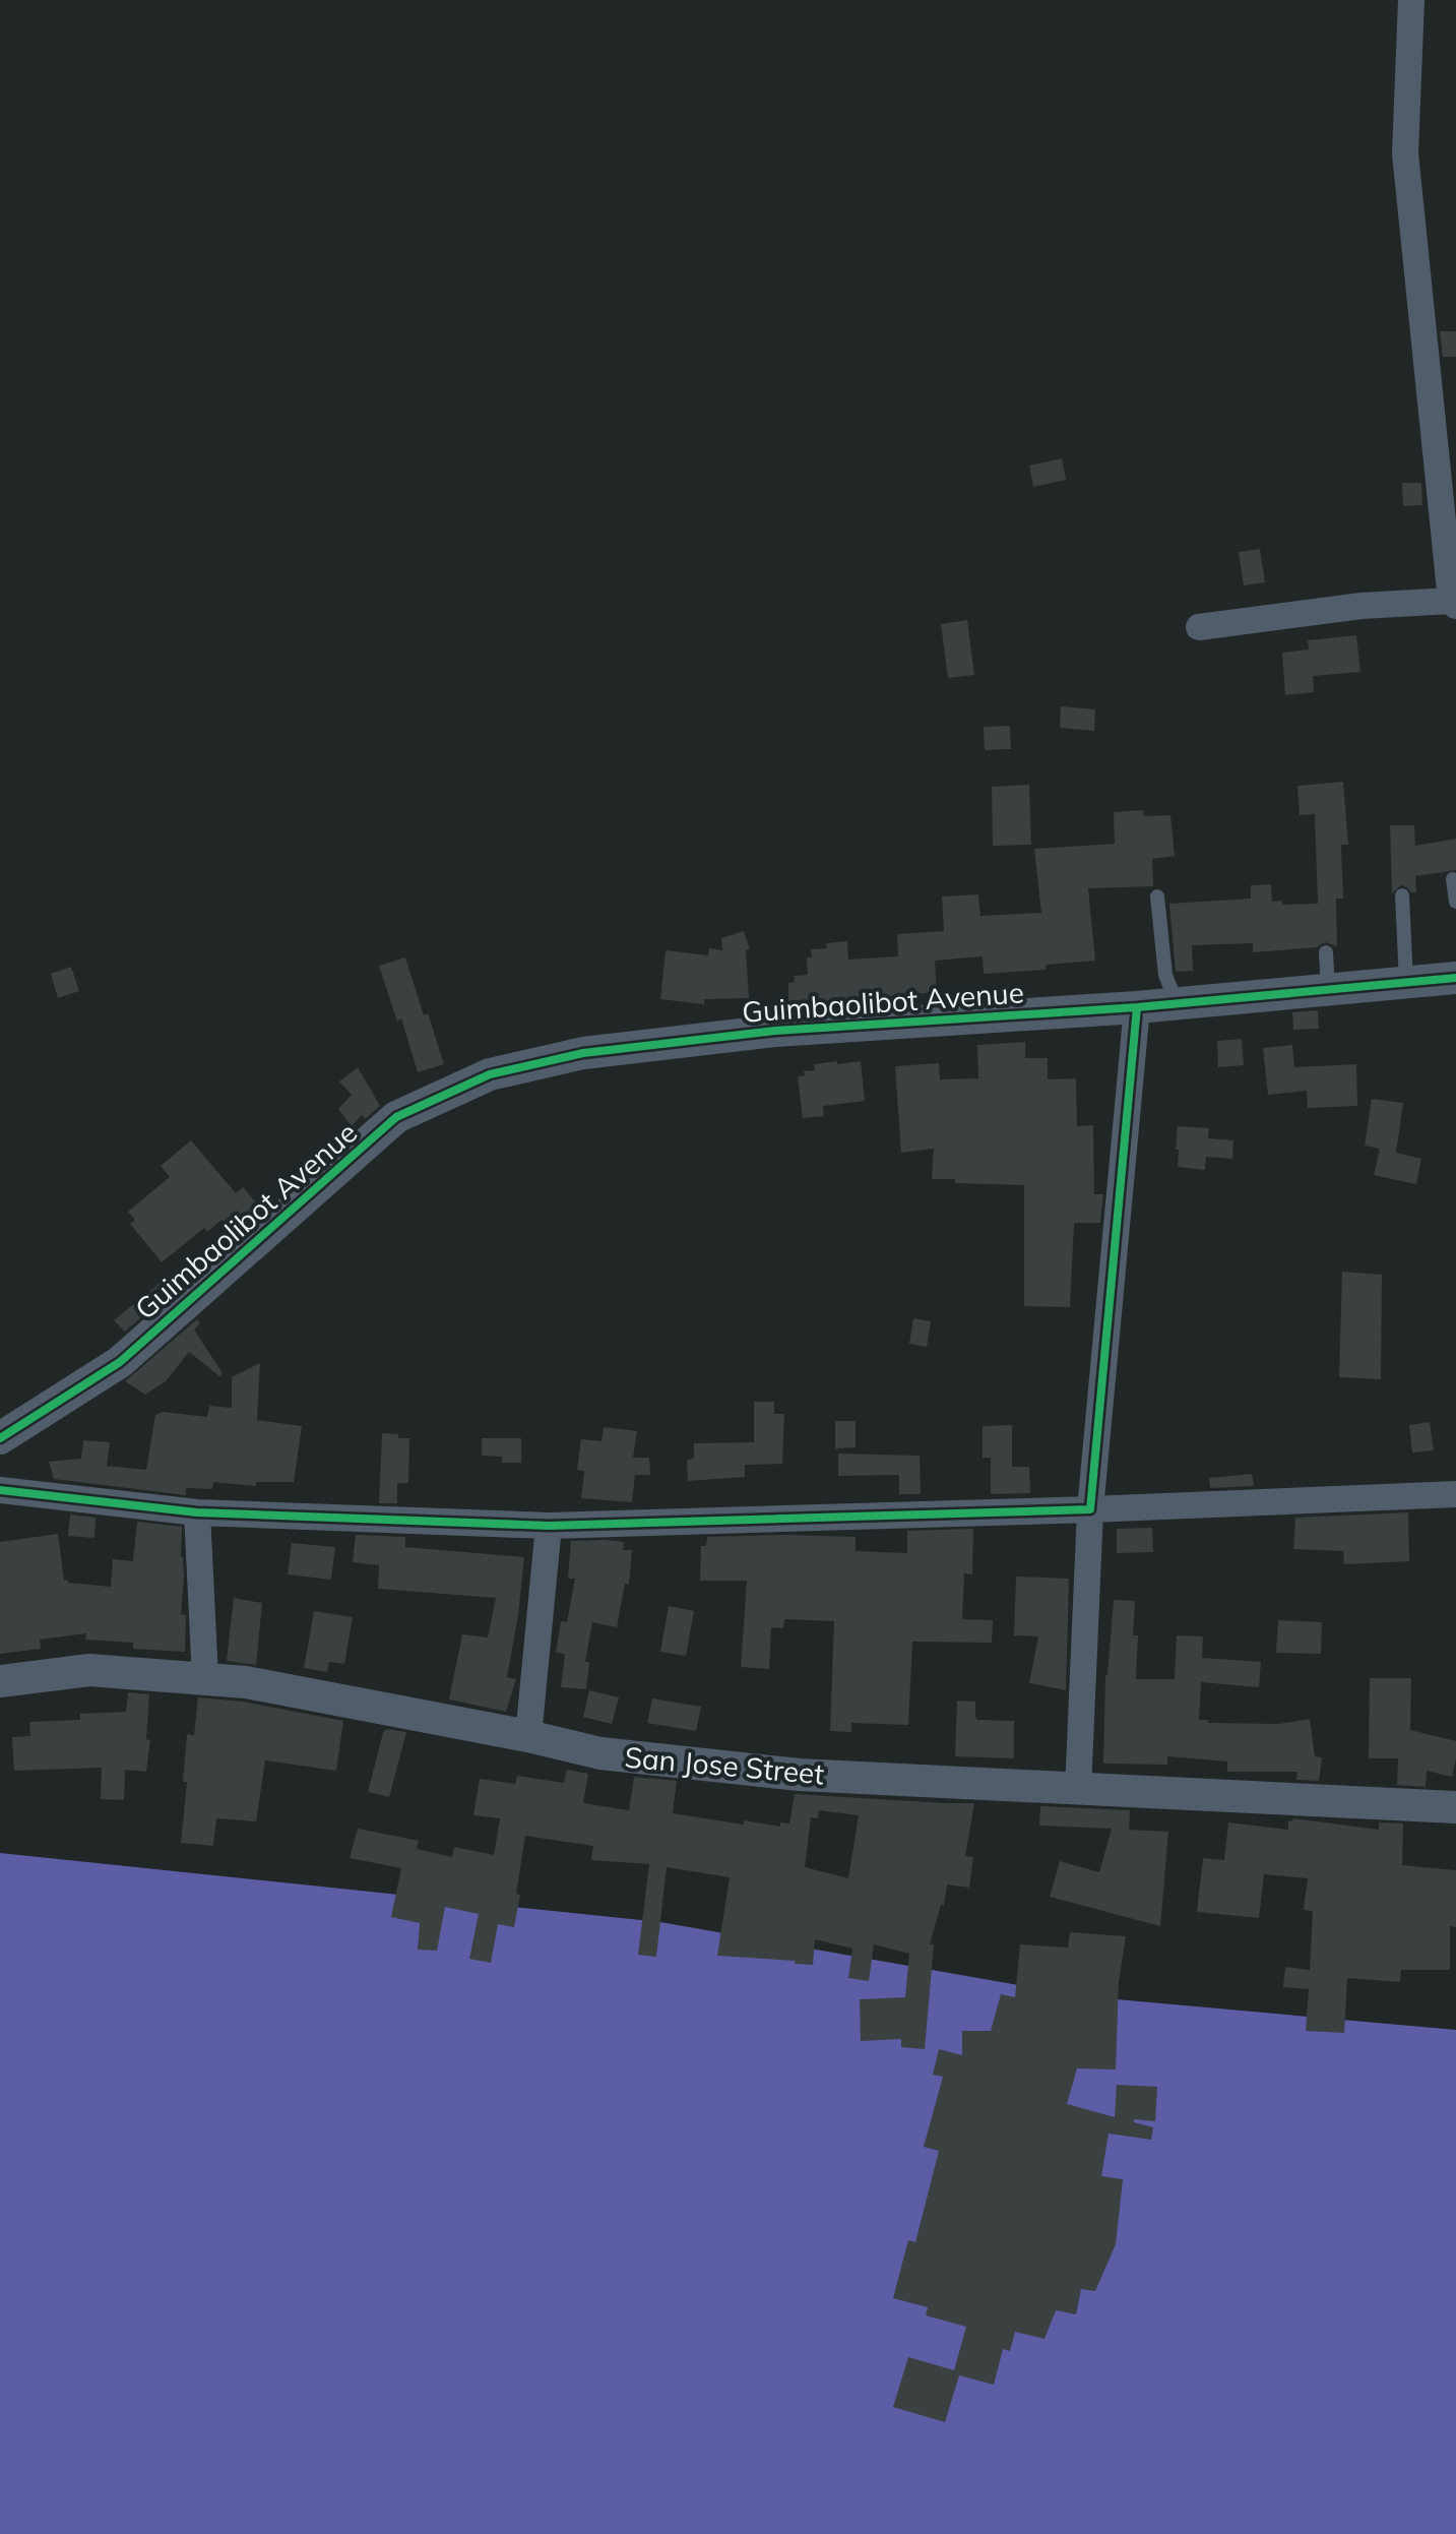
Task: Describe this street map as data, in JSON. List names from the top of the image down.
{
  "streets": {
    "street": ["Guimbaolibot Avenue", "San Jose Street"]
  }
}
